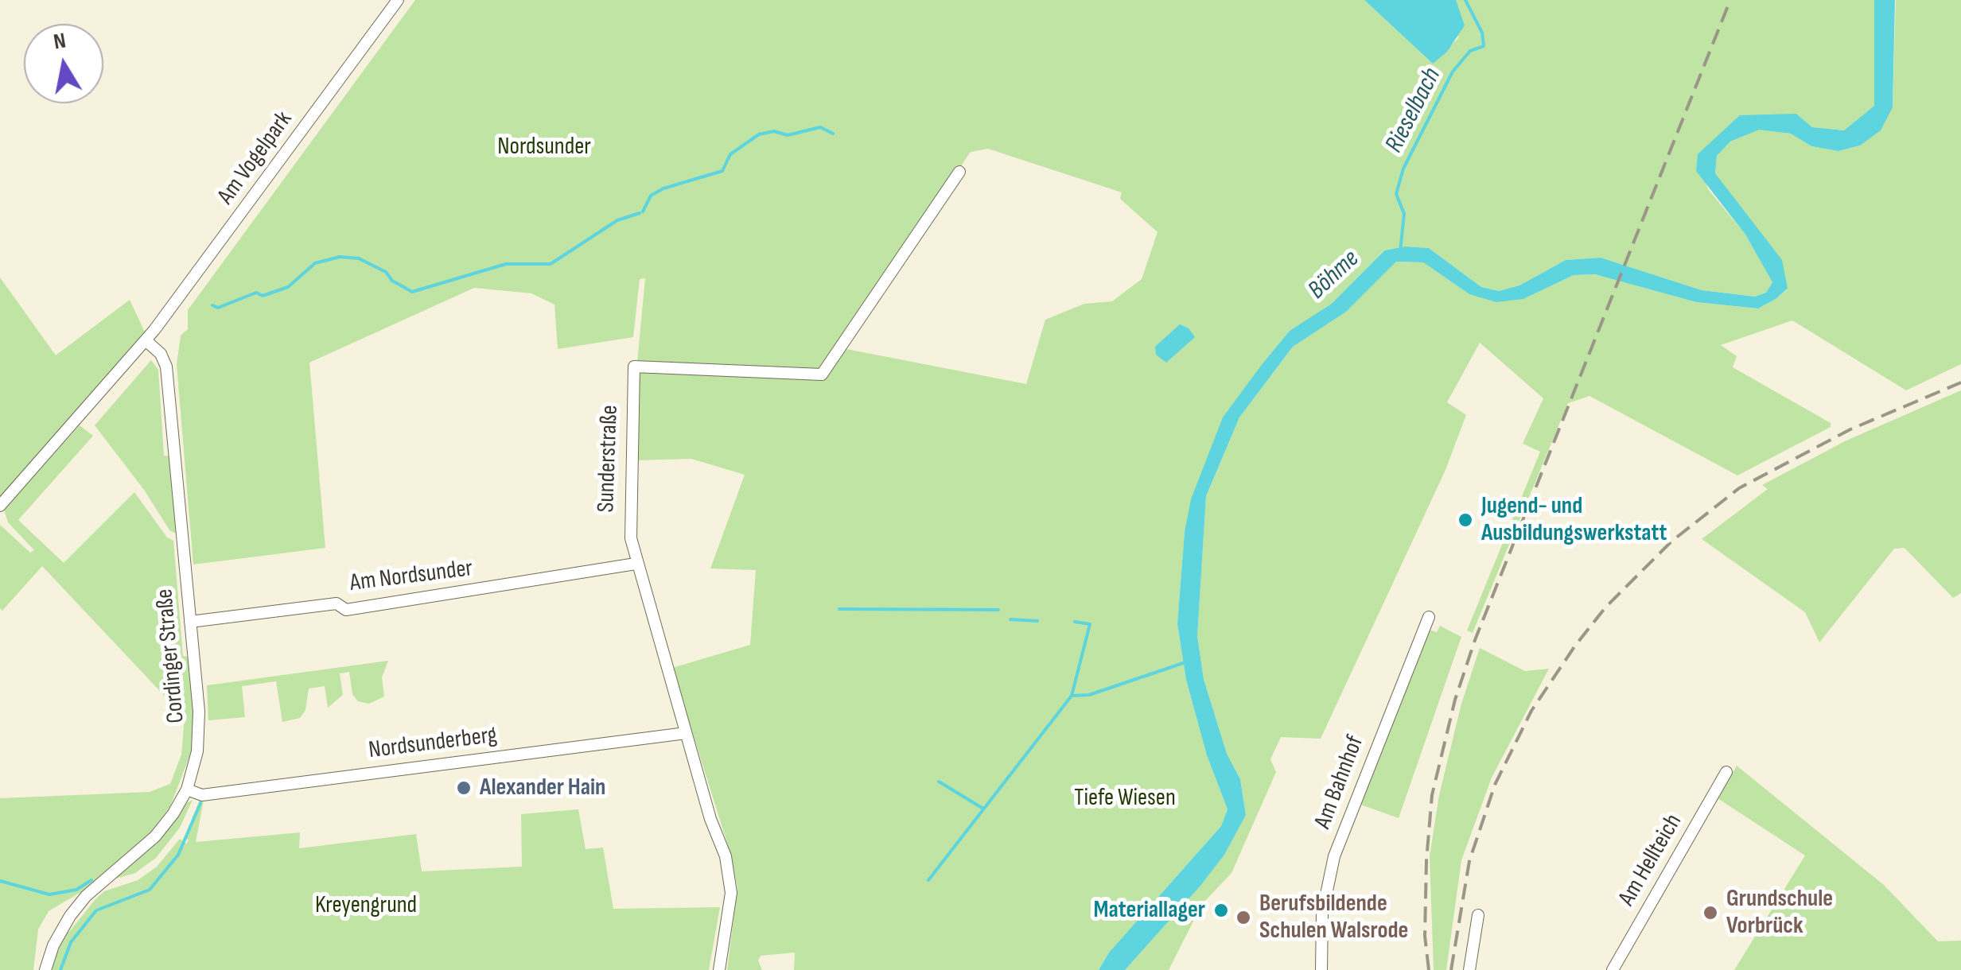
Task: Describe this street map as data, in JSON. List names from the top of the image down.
{
  "streets": {
    "street": [
      "Am Vogelpark",
      "Sunderstraße",
      "Am Nordsunder",
      "Cordinger Straße",
      "Nordsunderberg",
      "Am Bahnhof",
      "Am Hellteich"
    ]
  },
  "crossings": [
    ["Am Vogelpark", "Cordinger Straße"],
    ["Sunderstraße", "Am Nordsunder"],
    ["Sunderstraße", "Nordsunderberg"],
    ["Am Nordsunder", "Cordinger Straße"],
    ["Cordinger Straße", "Nordsunderberg"]
  ],
  "water": ["Rieselbach", "Böhme"],
  "parks": ["Nordsunder", "Tiefe Wiesen", "Kreyengrund"],
  "places": [
    "Jugend- und Ausbildungswerkstatt",
    "Alexander Hain",
    "Materiallager",
    "Grundschule Vorbrück",
    "Berufsbildende Schulen Walsrode"
  ],
  "north": "top"
}
